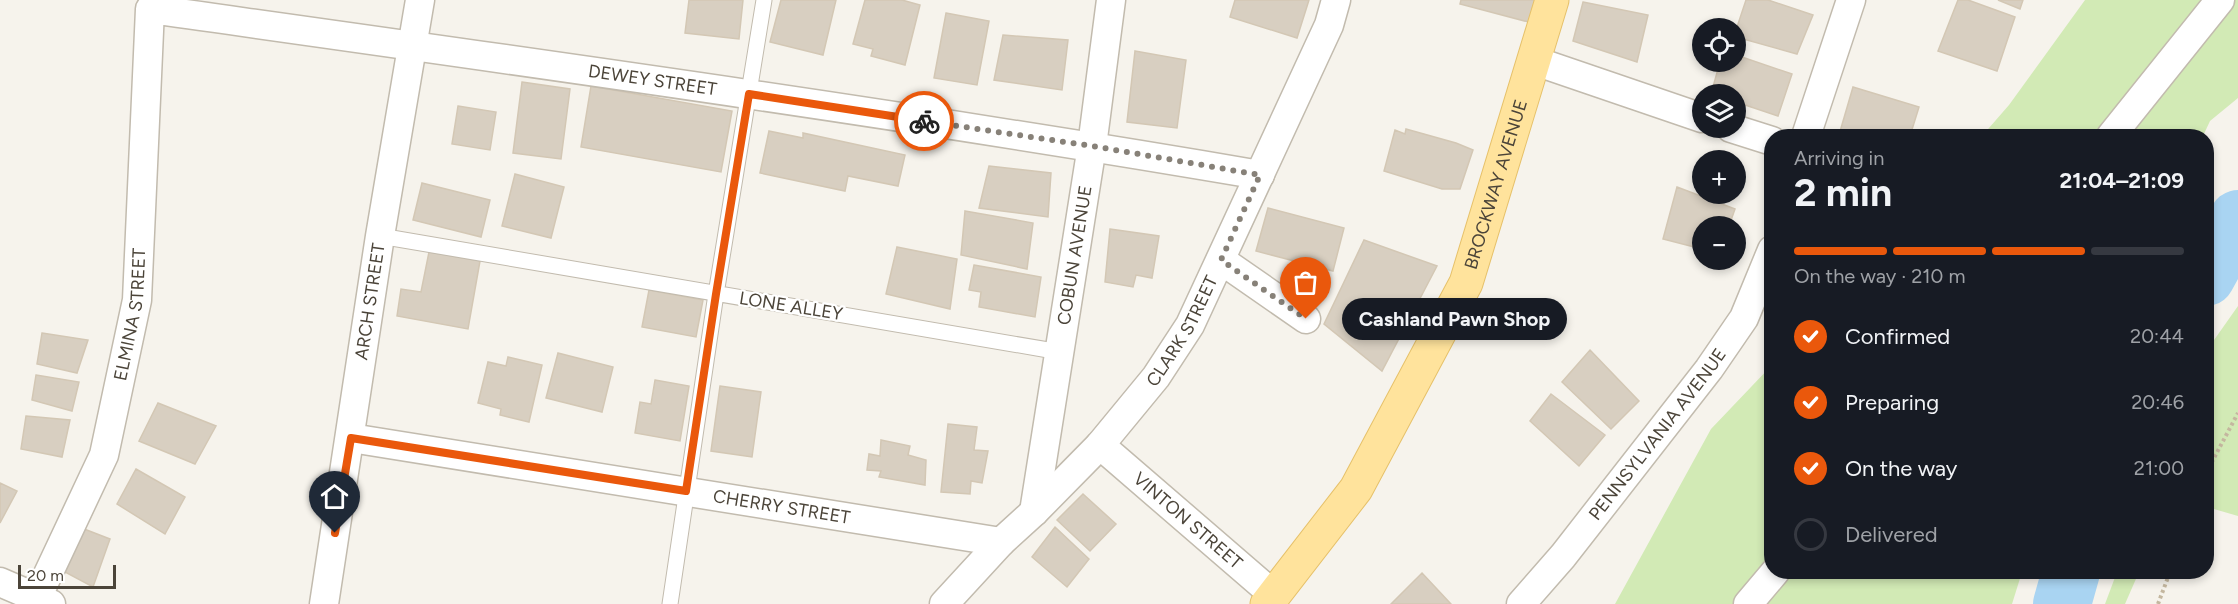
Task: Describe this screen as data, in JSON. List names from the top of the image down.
{
  "streets": {
    "main road": ["BROCKWAY AVENUE"],
    "street": [
      "DEWEY STREET",
      "COBUN AVENUE",
      "ARCH STREET",
      "ELMINA STREET",
      "CLARK STREET",
      "PENNSYLVANIA AVENUE",
      "CHERRY STREET",
      "VINTON STREET"
    ],
    "lane": ["LONE ALLEY"]
  },
  "crossings": [
    ["DEWEY STREET", "COBUN AVENUE"],
    ["DEWEY STREET", "ARCH STREET"],
    ["DEWEY STREET", "ELMINA STREET"],
    ["DEWEY STREET", "CLARK STREET"],
    ["BROCKWAY AVENUE", "VINTON STREET"],
    ["COBUN AVENUE", "LONE ALLEY"],
    ["COBUN AVENUE", "CLARK STREET"],
    ["ARCH STREET", "LONE ALLEY"],
    ["ARCH STREET", "CHERRY STREET"],
    ["CLARK STREET", "CHERRY STREET"],
    ["CLARK STREET", "VINTON STREET"]
  ],
  "places": ["Cashland Pawn Shop"],
  "scale_bar": "20 m",
  "page": {
    "map_buttons": ["+", "−"],
    "heading": ["2 min", "Arriving in", "21:04–21:09"],
    "bar": "On the way · 210 m",
    "bubble": "Cashland Pawn Shop",
    "list": [
      ["Confirmed", "20:44"],
      ["Preparing", "20:46"],
      ["On the way", "21:00"],
      "Delivered"
    ],
    "scale": "20 m"
  }
}
